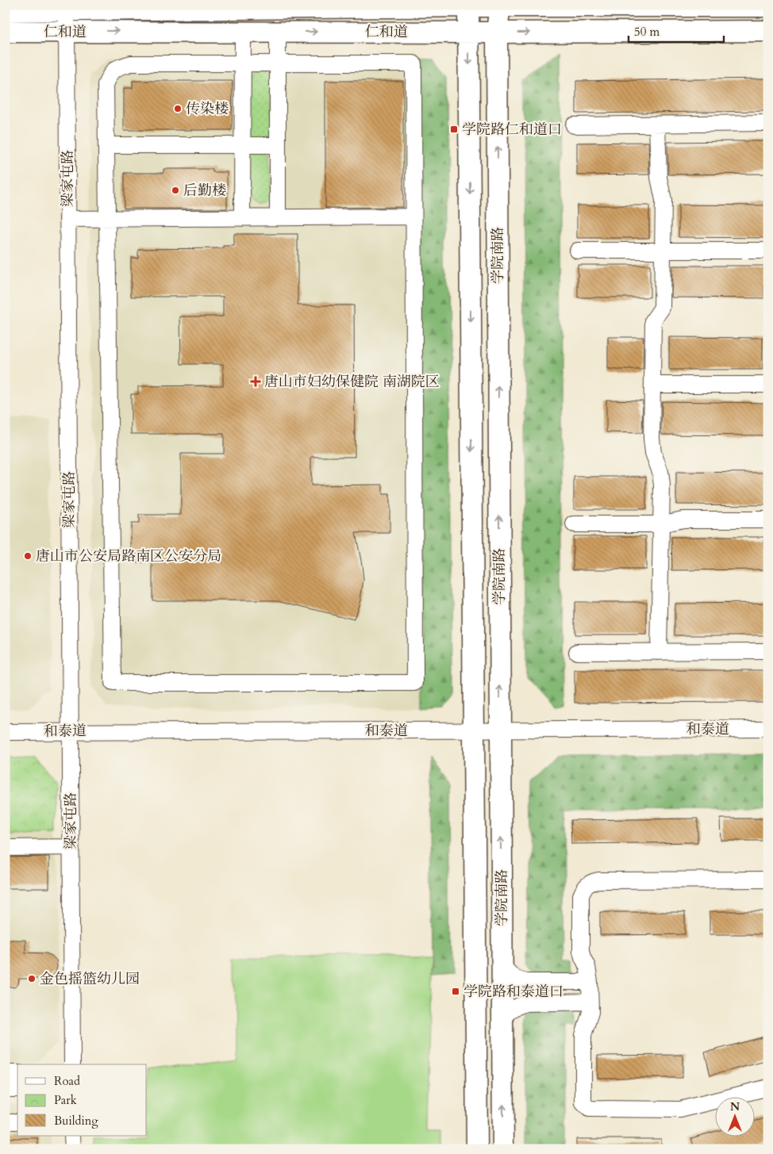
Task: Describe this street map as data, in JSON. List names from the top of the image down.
{
  "streets": {
    "main road": ["仁和道", "学院南路"],
    "street": ["梁家屯路", "和泰道"]
  },
  "crossings": [
    ["仁和道", "梁家屯路"],
    ["仁和道", "学院南路"],
    ["梁家屯路", "和泰道"],
    ["学院南路", "和泰道"]
  ],
  "places": {
    "other": [
      "传染楼",
      "后勤楼",
      "唐山市公安局路南区公安分局",
      "金色摇篮幼儿园"
    ],
    "transit": ["学院路仁和道口", "学院路和泰道口"],
    "health": ["唐山市妇幼保健院 南湖院区"]
  },
  "legend": ["Road", "Park", "Building"],
  "scale_bar": "50 m",
  "north": "top"
}
